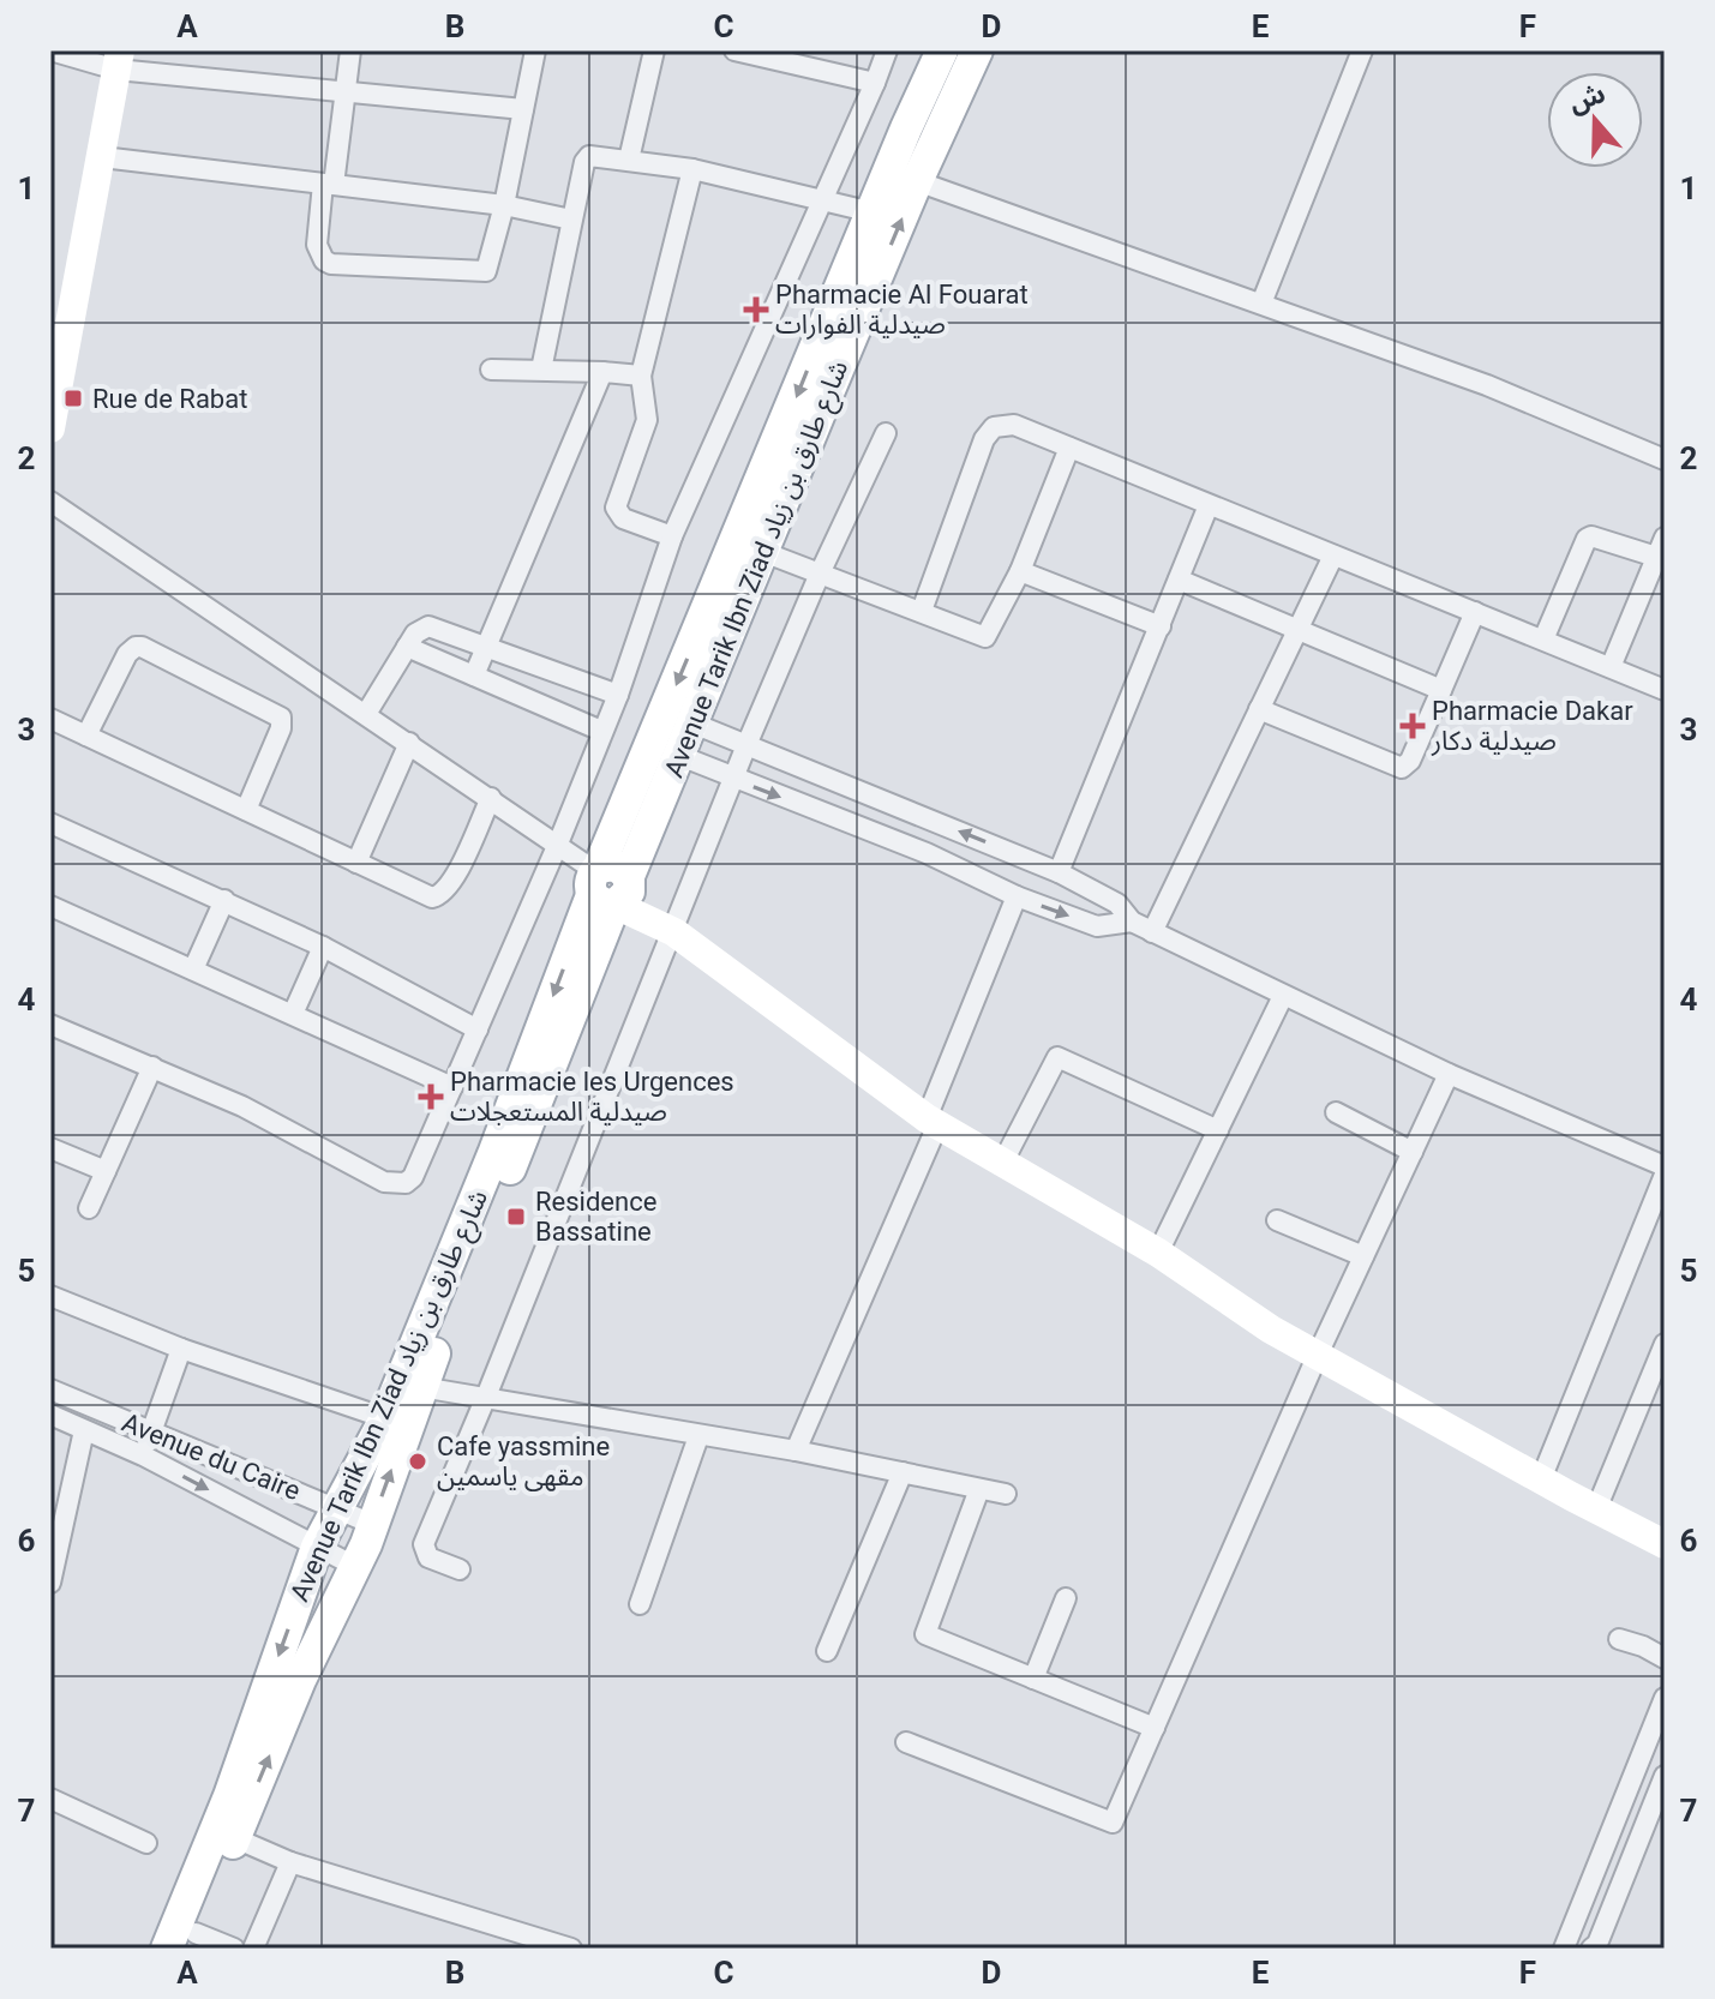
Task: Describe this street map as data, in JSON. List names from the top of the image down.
{
  "streets": {
    "main road": ["Avenue Tarik Ibn Ziad شارع طارق بن زياد"],
    "street": ["Avenue du Caire"]
  },
  "crossings": [
    ["Avenue Tarik Ibn Ziad شارع طارق بن زياد", "Avenue du Caire"]
  ],
  "places": {
    "health": ["Pharmacie Al Fouarat صيدلية الفوارات", "Pharmacie Dakar صيدلية دكار", "Pharmacie les Urgences صيدلية المستعجلات"],
    "transit": ["Rue de Rabat", "Residence Bassatine"],
    "other": ["Cafe yassmine مقهى ياسمين"]
  },
  "north": "top",
  "grid": {
    "columns": [
      "A",
      "B",
      "C",
      "D",
      "E",
      "F"
    ],
    "rows": [
      "1",
      "2",
      "3",
      "4",
      "5",
      "6",
      "7"
    ]
  }
}
